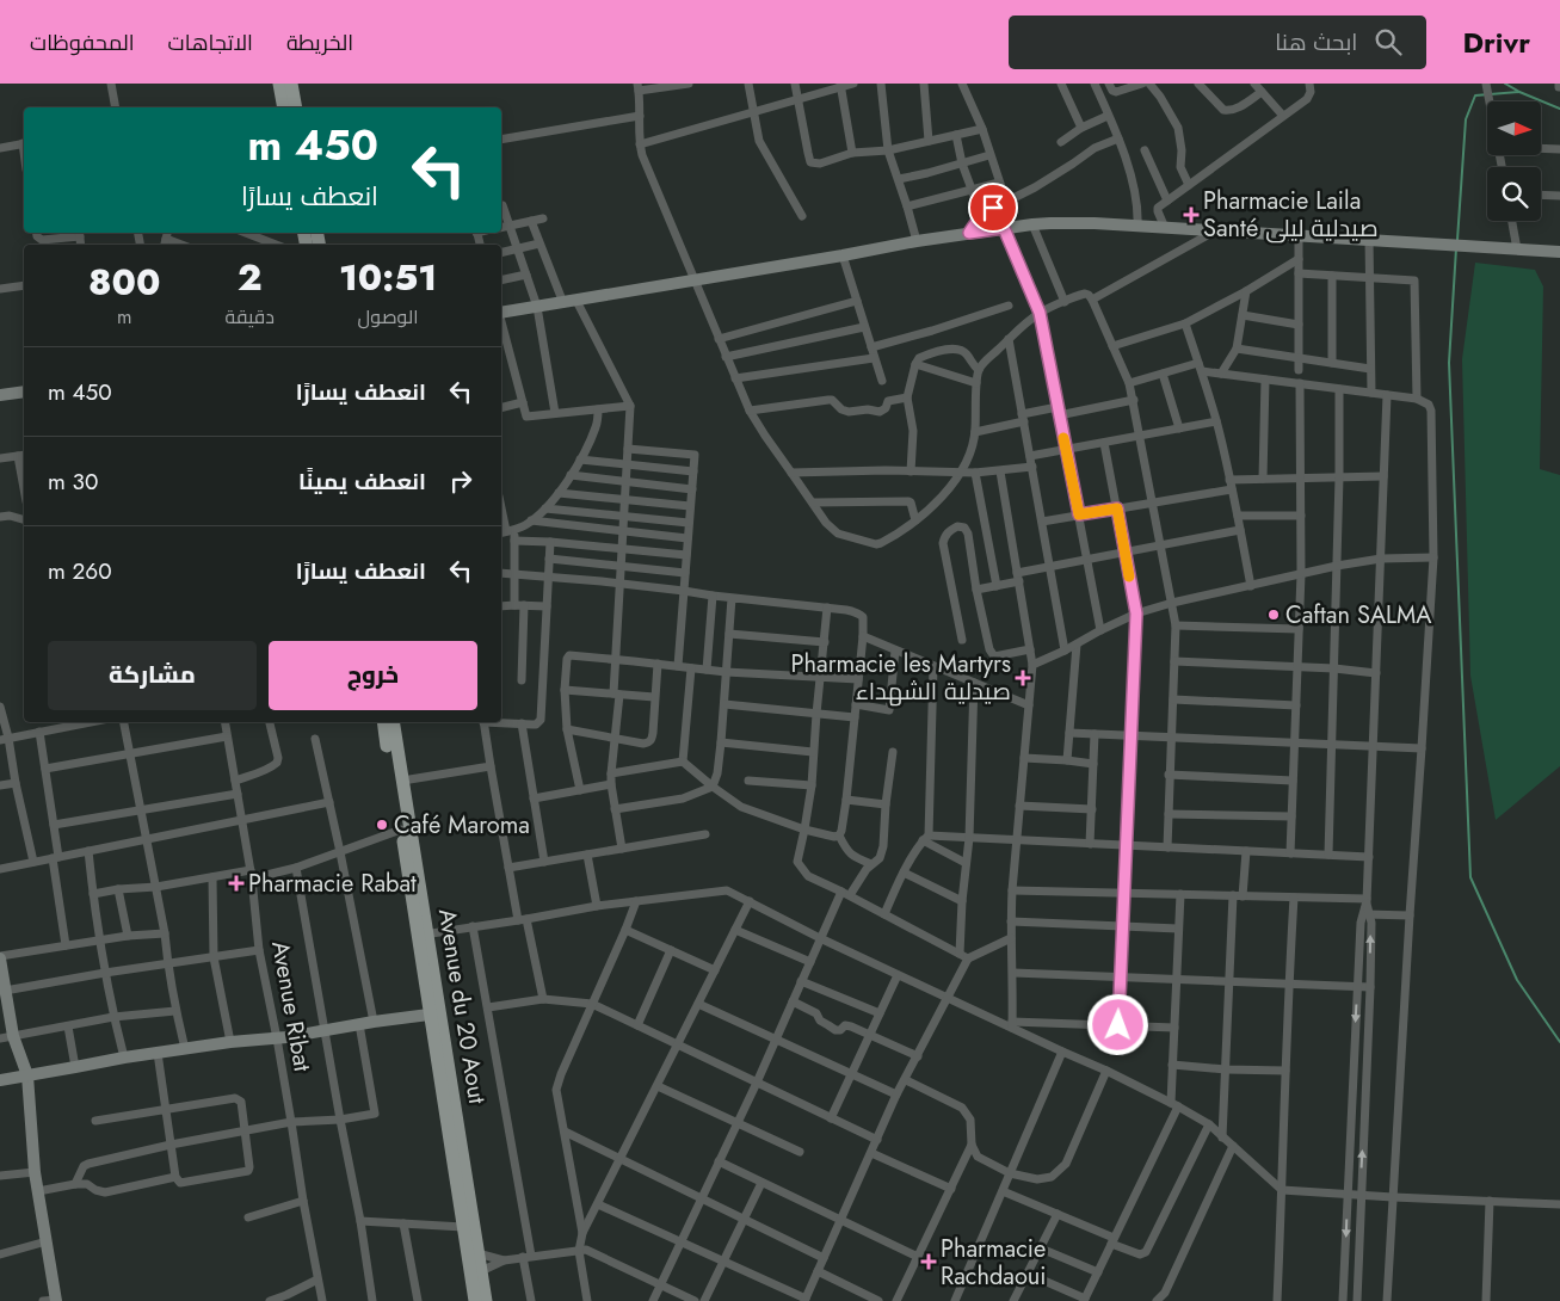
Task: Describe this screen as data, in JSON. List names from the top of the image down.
{
  "streets": {
    "main road": ["Avenue du 20 Aout"],
    "street": ["Avenue Ribat"]
  },
  "places": {
    "health": [
      "Pharmacie Laila Santé صيدلية ليلى",
      "Pharmacie les Martyrs صيدلية الشهداء",
      "Pharmacie Rabat",
      "Pharmacie Rachdaoui"
    ],
    "other": ["Caftan SALMA", "Café Maroma"]
  },
  "north": "right",
  "page": {
    "header": "Drivr",
    "search": "ابحث هنا",
    "nav": ["الخريطة", "الاتجاهات", "المحفوظات"],
    "turn": ["450 m", "انعطف يسارًا"],
    "eta": [
      "10:51",
      "الوصول",
      "2",
      "دقيقة",
      "800",
      "m"
    ],
    "list": [
      {
        "name": "انعطف يسارًا",
        "value": "450 m"
      },
      {
        "name": "انعطف يمينًا",
        "value": "30 m"
      },
      {
        "name": "انعطف يسارًا",
        "value": "260 m"
      }
    ],
    "buttons": ["خروج", "مشاركة"]
  }
}
